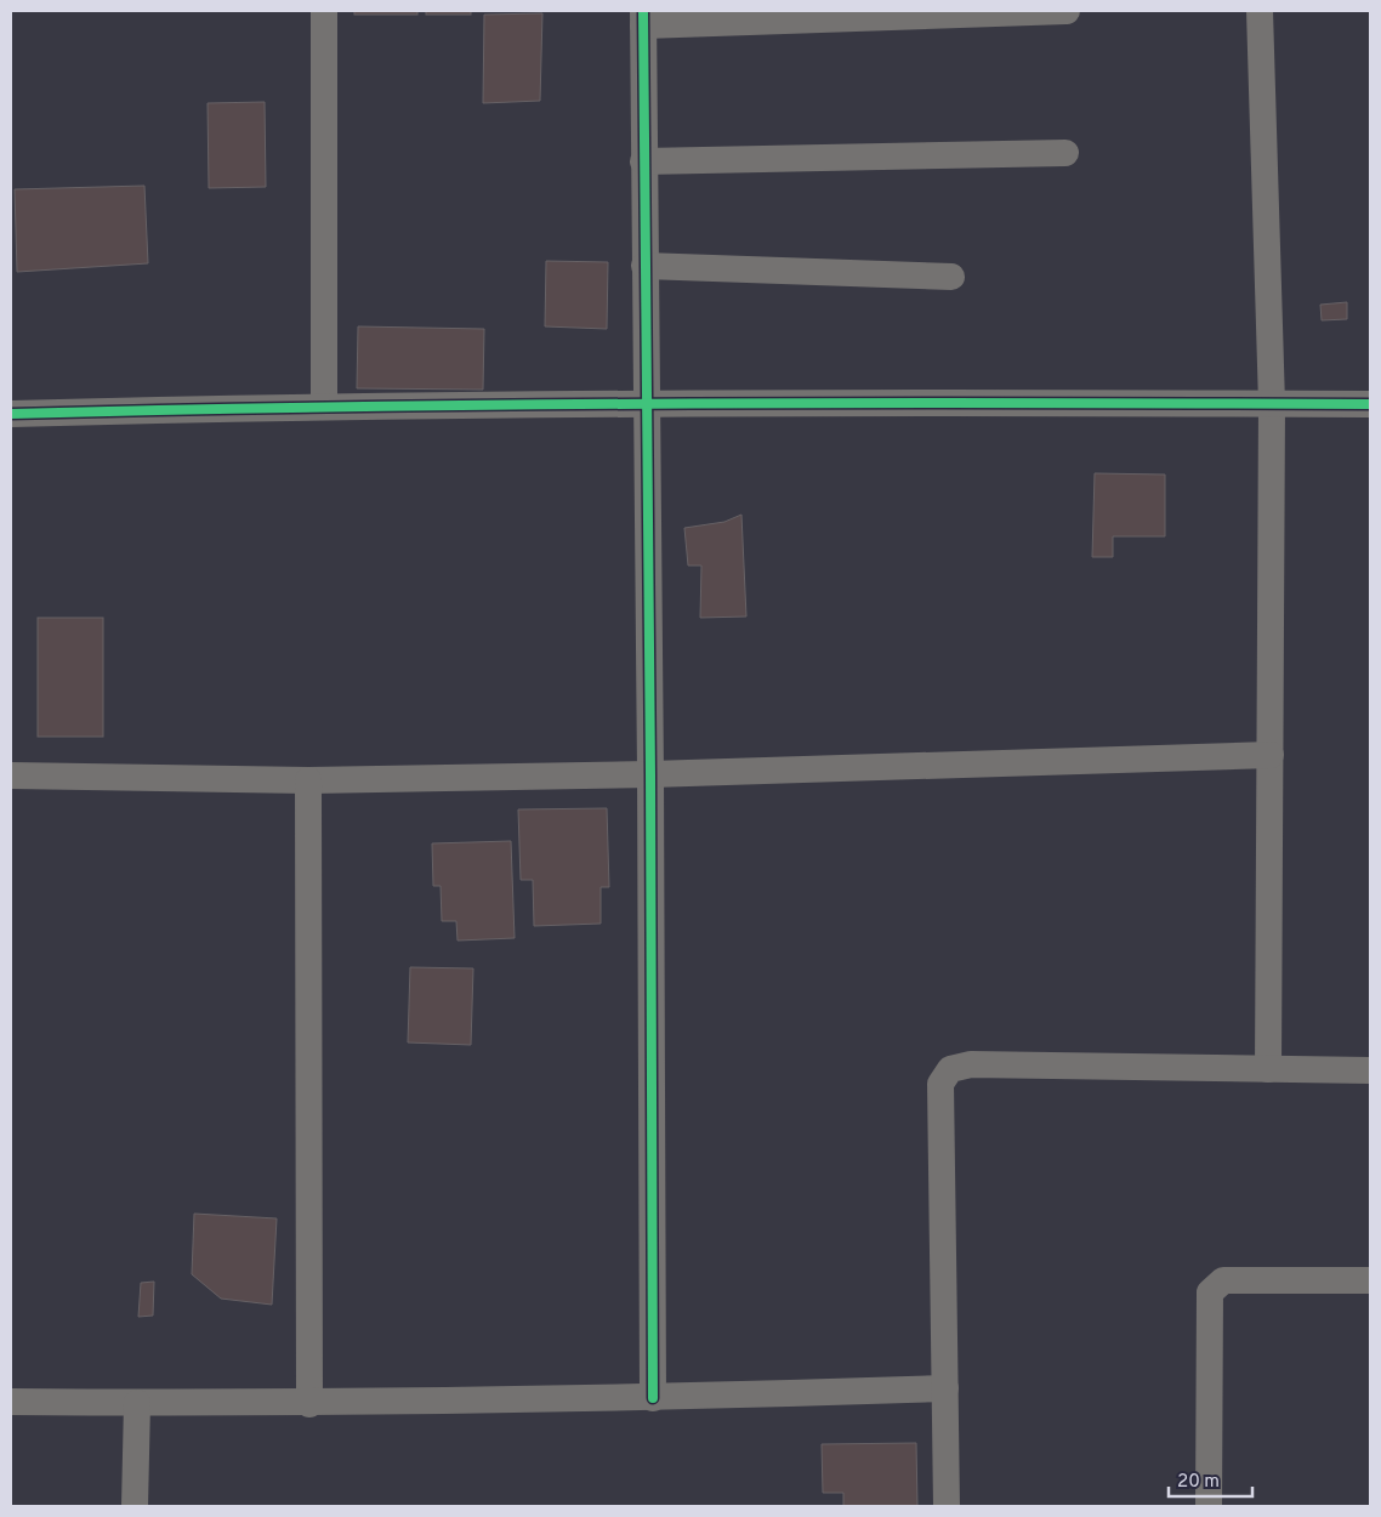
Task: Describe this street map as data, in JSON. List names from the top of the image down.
{
  "scale_bar": "20 m"
}
